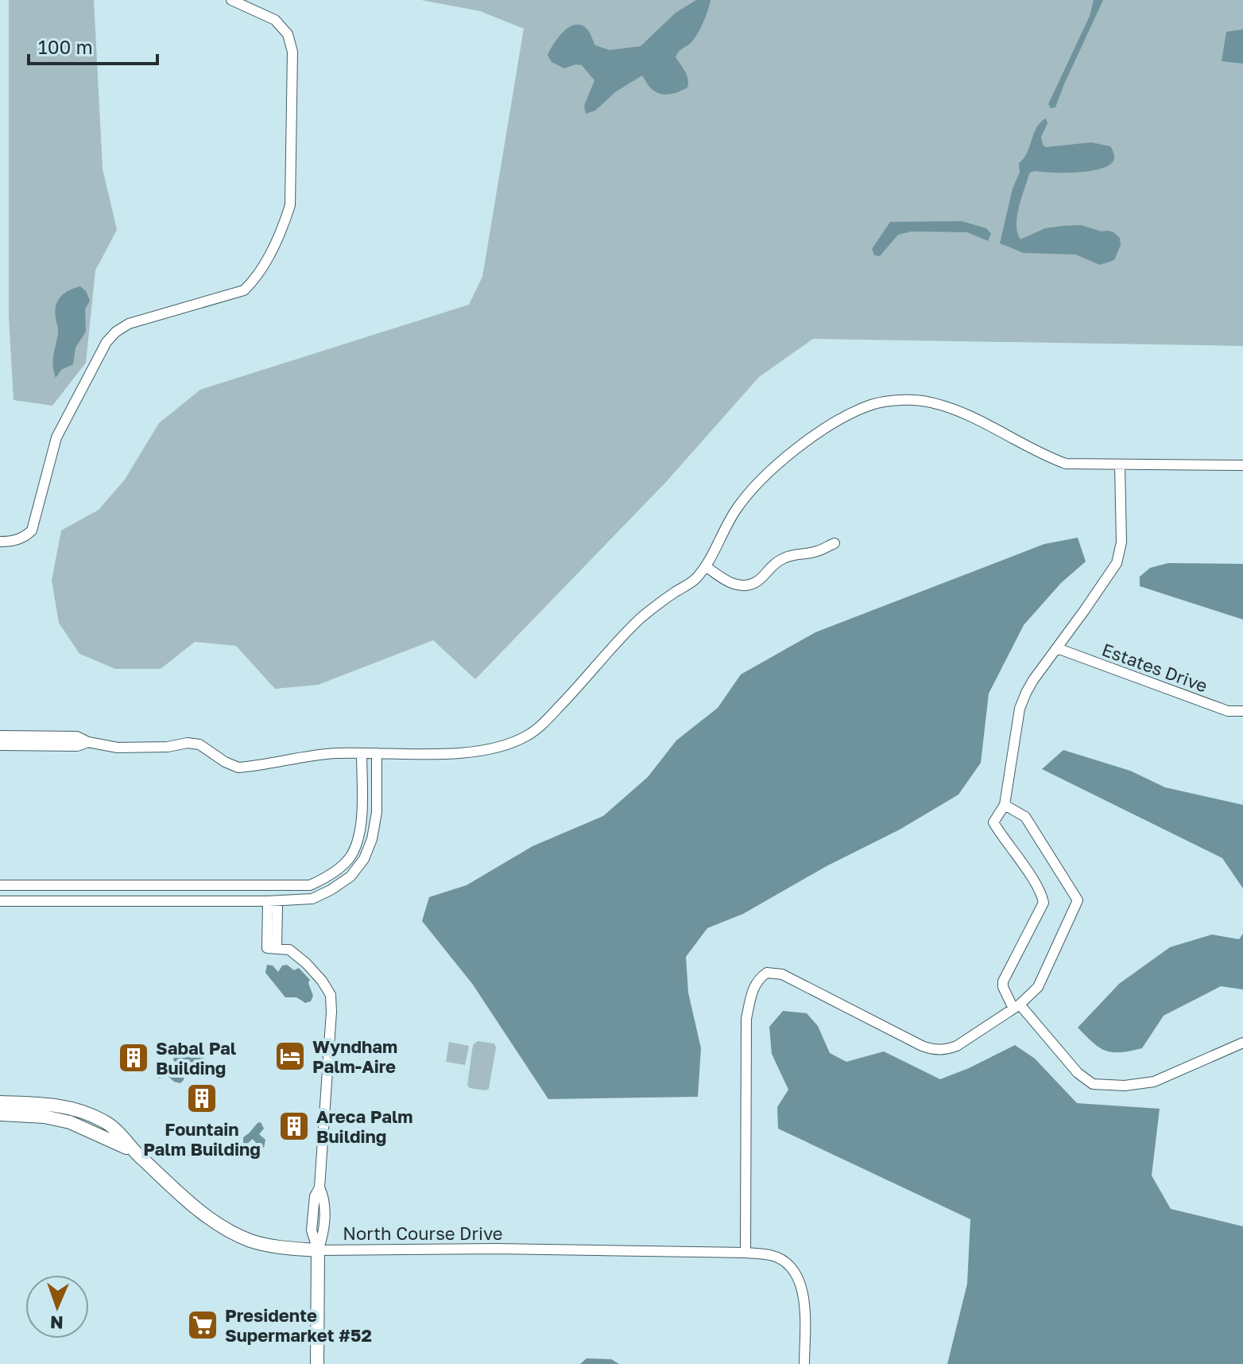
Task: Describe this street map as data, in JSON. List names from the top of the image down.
{
  "streets": {
    "street": ["Estates Drive", "North Course Drive"]
  },
  "places": {
    "hotel": ["Wyndham Palm-Aire"],
    "building": ["Sabal Pal Building", "Fountain Palm Building", "Areca Palm Building"],
    "supermarket": ["Presidente Supermarket #52"]
  },
  "scale_bar": "100 m",
  "north": "bottom"
}
